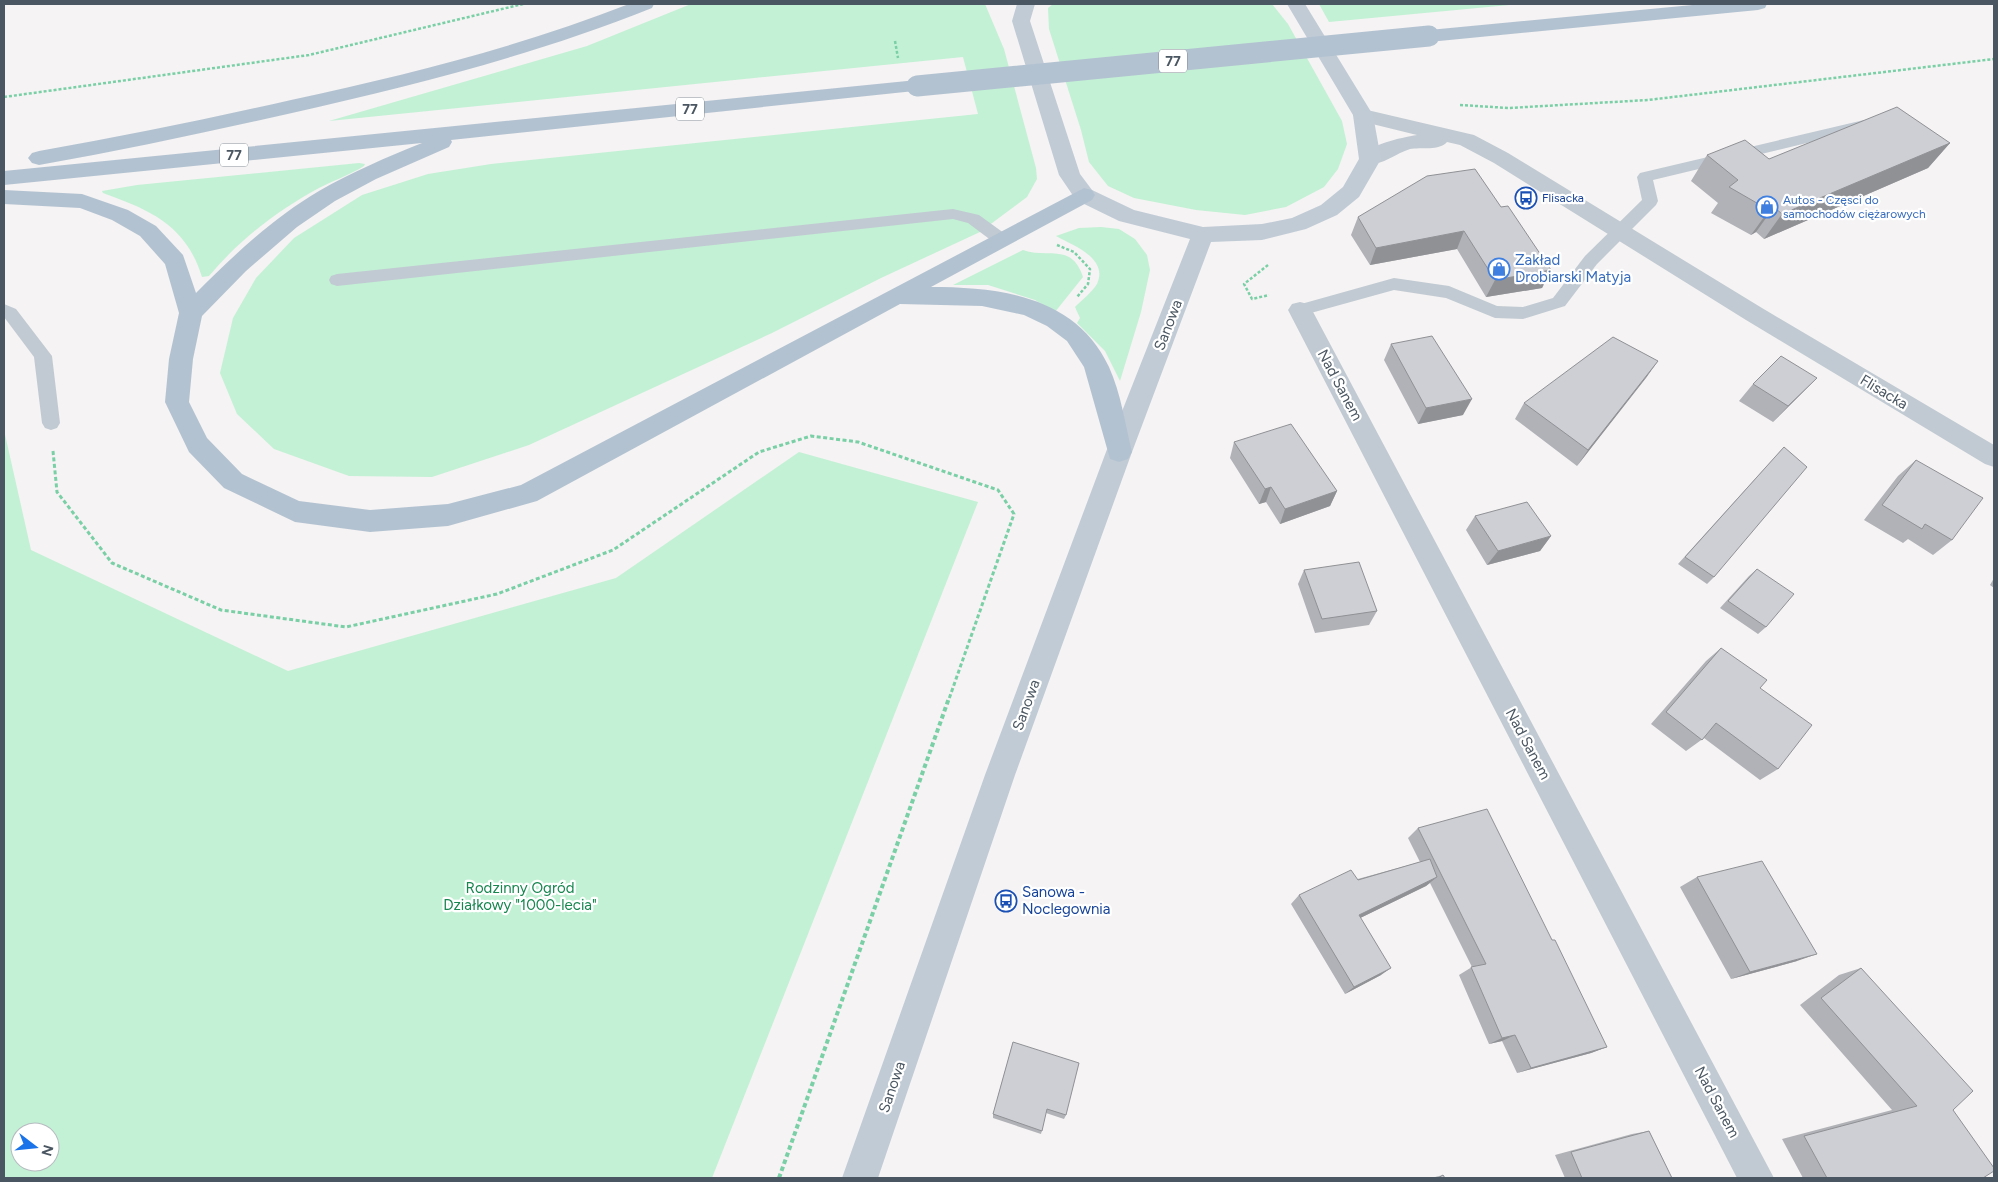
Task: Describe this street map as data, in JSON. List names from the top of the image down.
{
  "streets": {
    "main road": ["77", "Sanowa"],
    "street": ["Nad Sanem", "Flisacka"]
  },
  "parks": ["Rodzinny Ogród Działkowy \"1000-lecia\""],
  "places": {
    "bus stop": ["Flisacka", "Sanowa - Noclegownia"],
    "shop": ["Autos - Częsci do samochodów ciężarowych", "Zakład Drobiarski Matyja"]
  },
  "north": "right"
}
